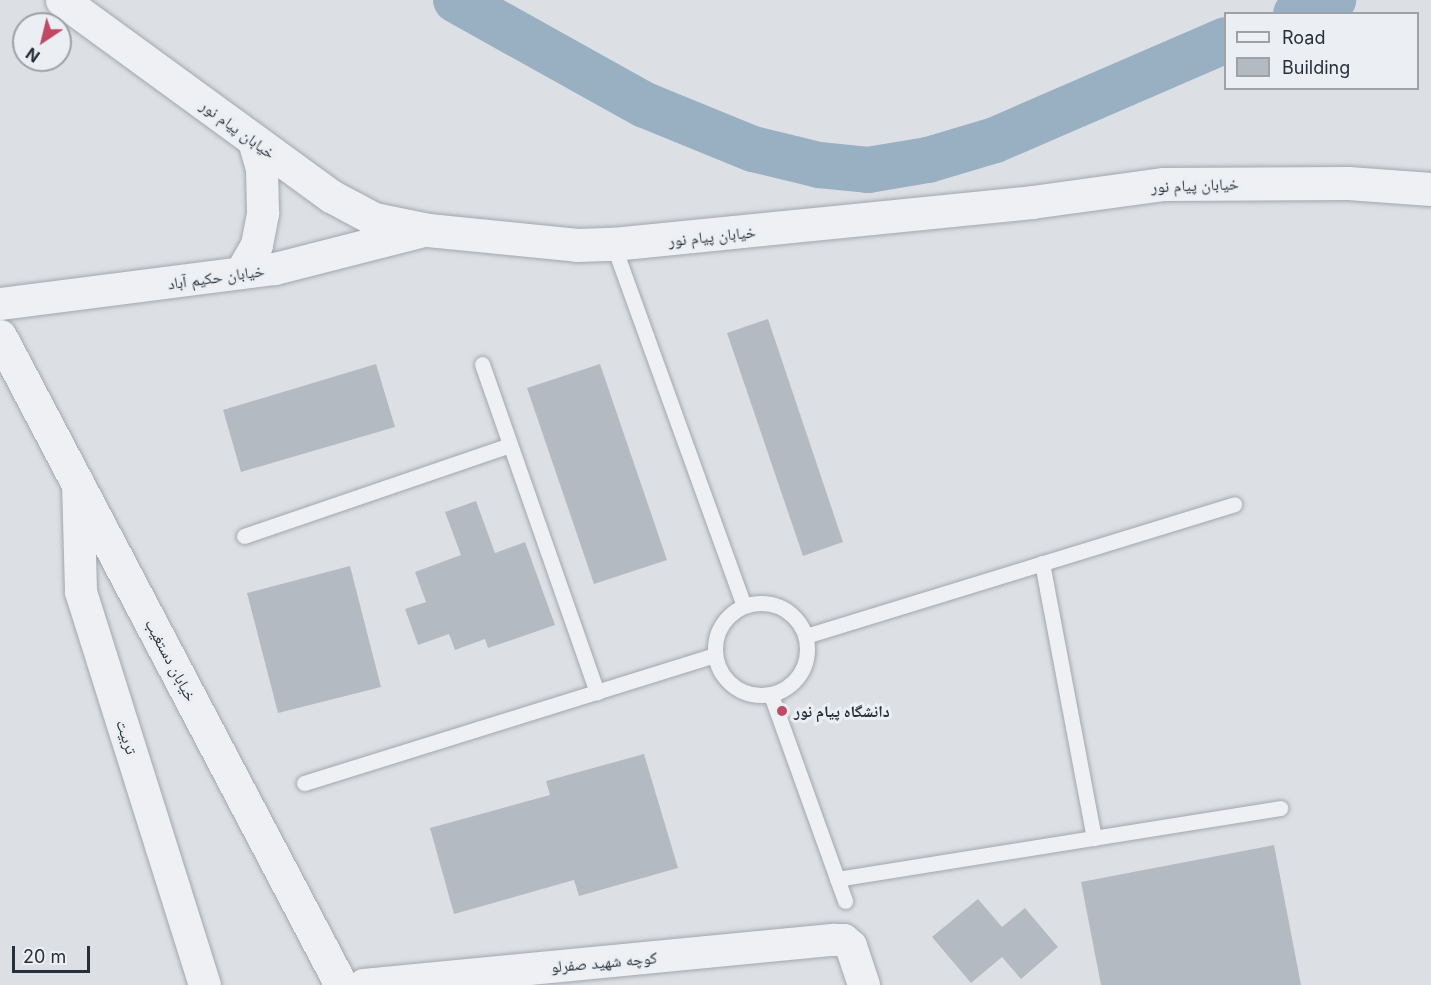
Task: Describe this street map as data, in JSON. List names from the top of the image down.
{
  "streets": {
    "street": [
      "خیابان پیام نور",
      "خیابان حکیم آباد",
      "خیابان دستغیب",
      "تربیت",
      "کوچه شهید صفرلو"
    ]
  },
  "crossings": [
    ["خیابان پیام نور", "خیابان حکیم آباد"],
    ["خیابان دستغیب", "تربیت"]
  ],
  "places": ["دانشگاه پیام نور"],
  "legend": ["Road", "Building"],
  "scale_bar": "20 m",
  "north": "bottom left"
}
